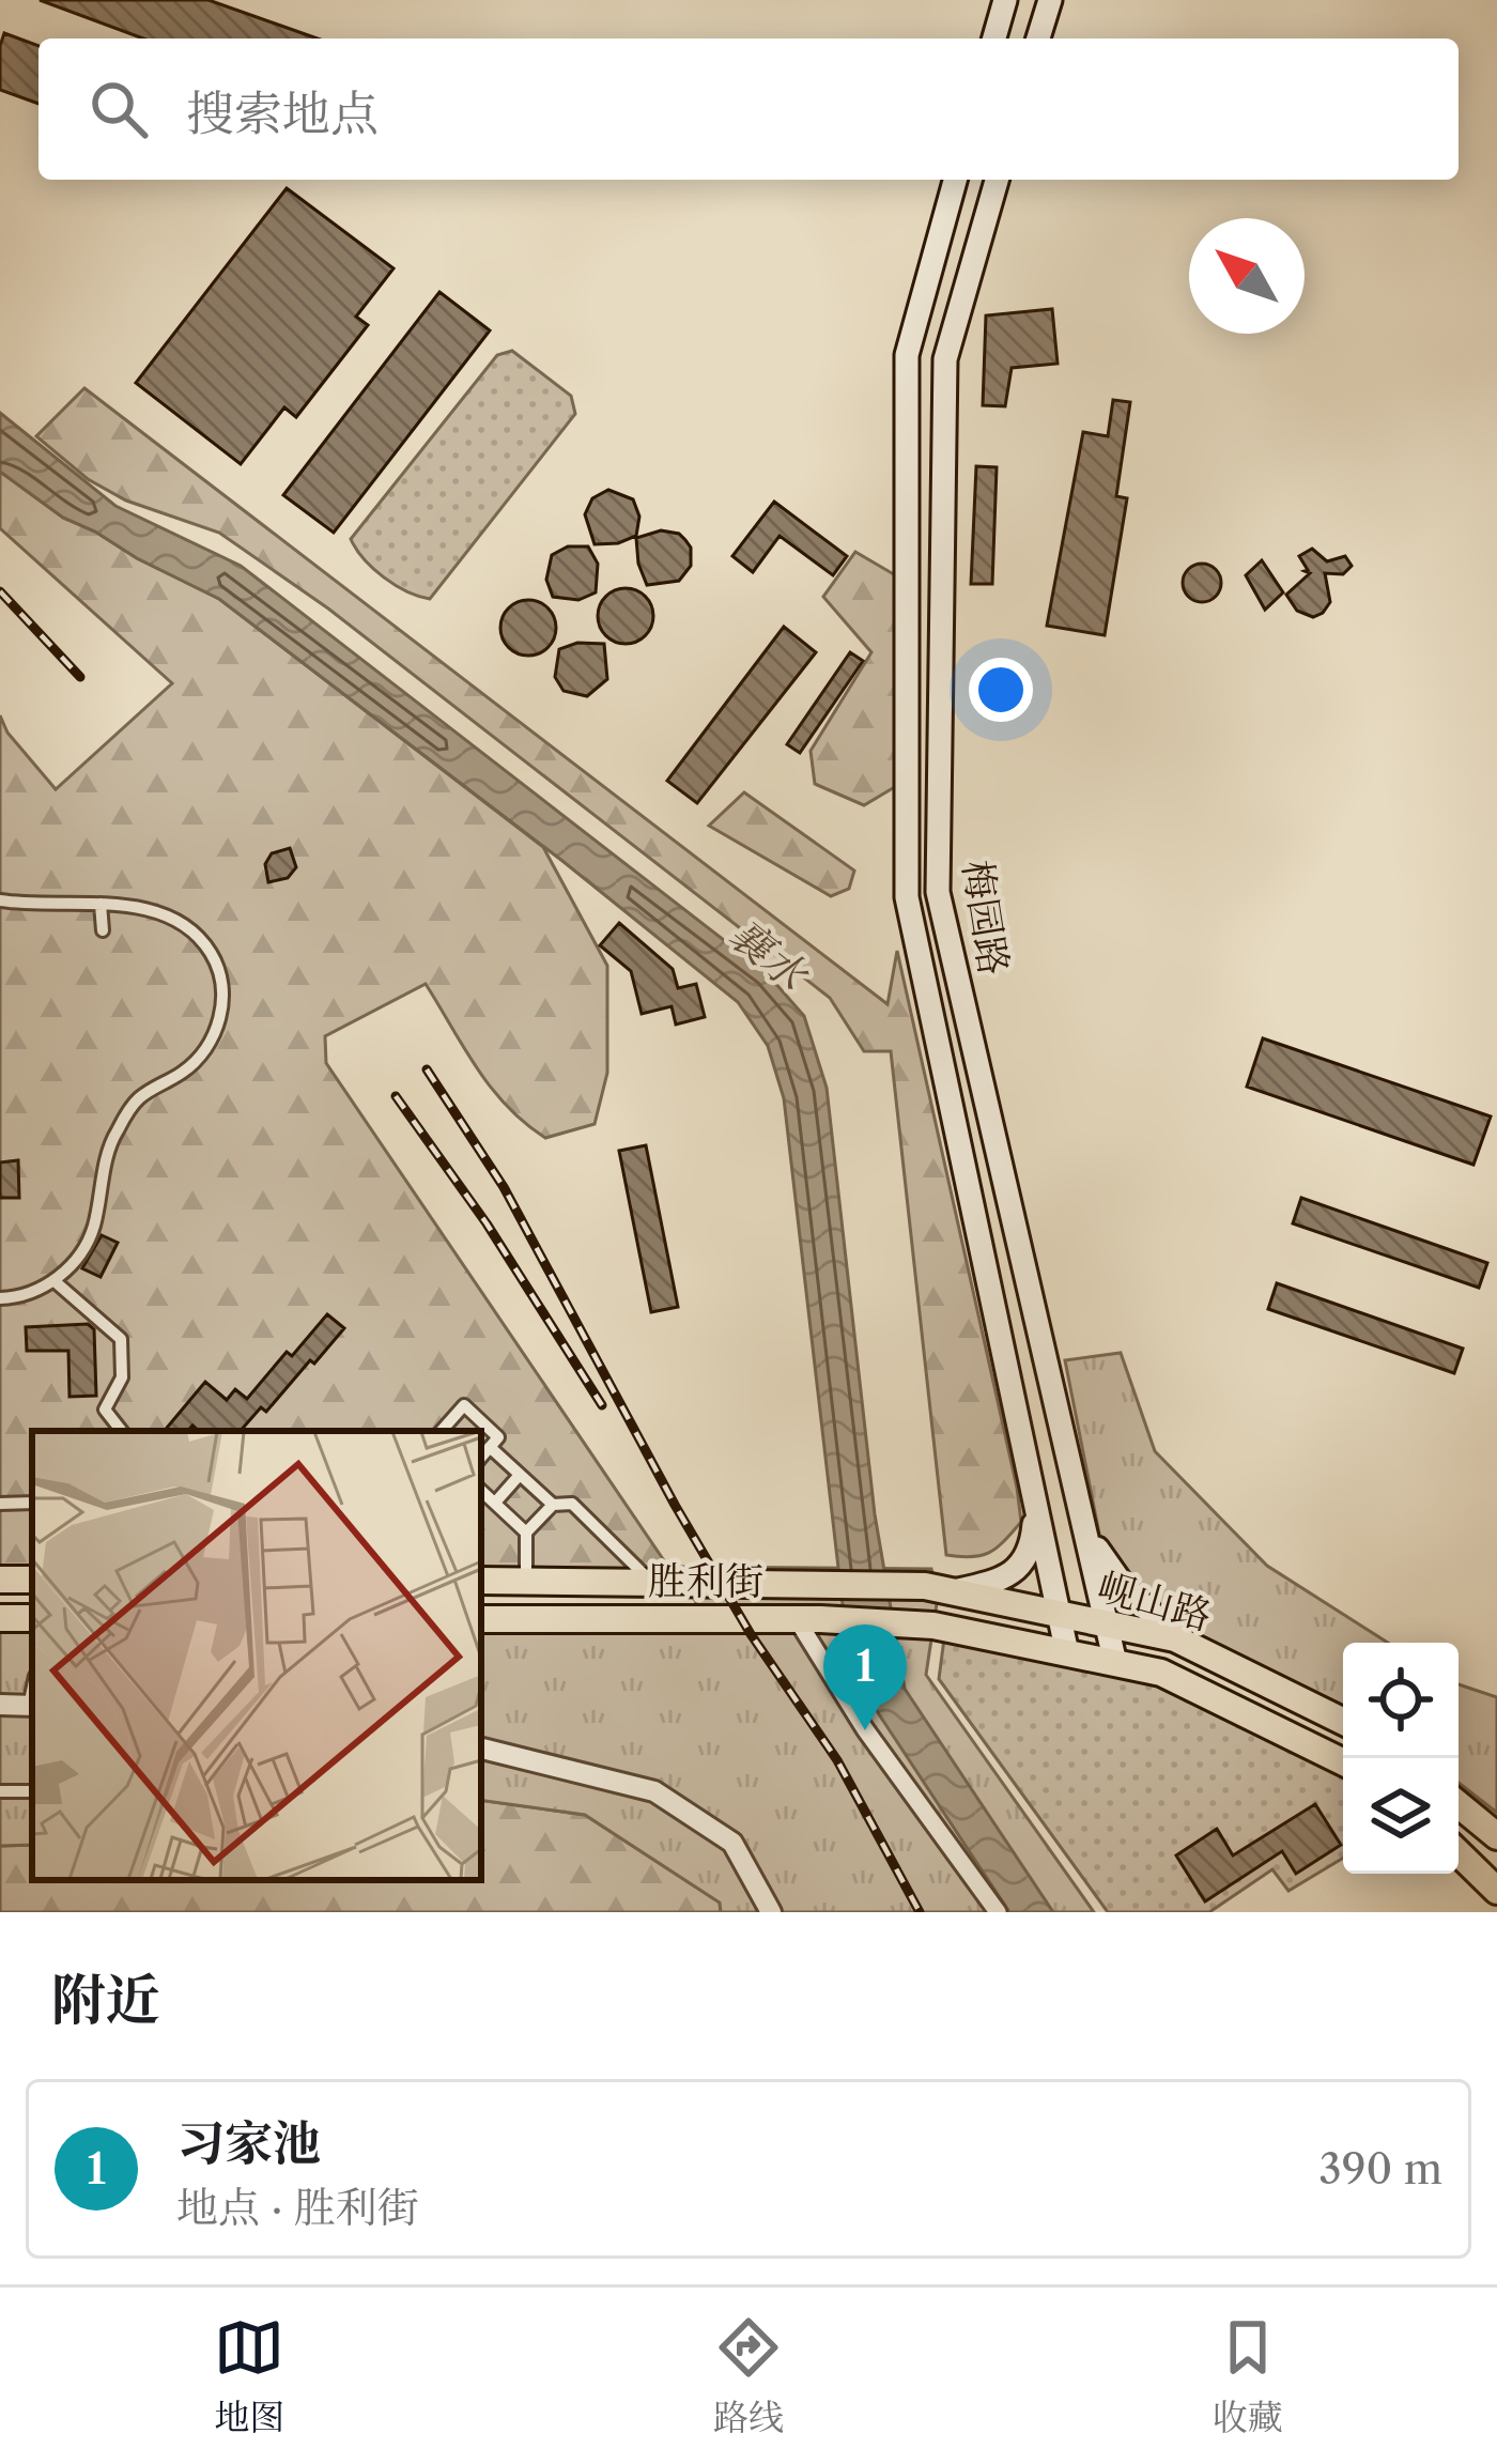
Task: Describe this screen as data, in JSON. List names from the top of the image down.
{
  "streets": {
    "highway": ["胜利街", "岘山路"],
    "main road": ["梅园路"]
  },
  "crossings": [
    ["梅园路", "岘山路"],
    ["胜利街", "岘山路"]
  ],
  "water": ["襄水"],
  "north": "top left",
  "page": {
    "search": "搜索地点",
    "pins": "1",
    "heading": "附近",
    "list": [
      {
        "mark": "1",
        "name": "习家池",
        "note": "地点 · 胜利街",
        "value": "390 m"
      }
    ],
    "nav": ["地图", "路线", "收藏"]
  }
}
